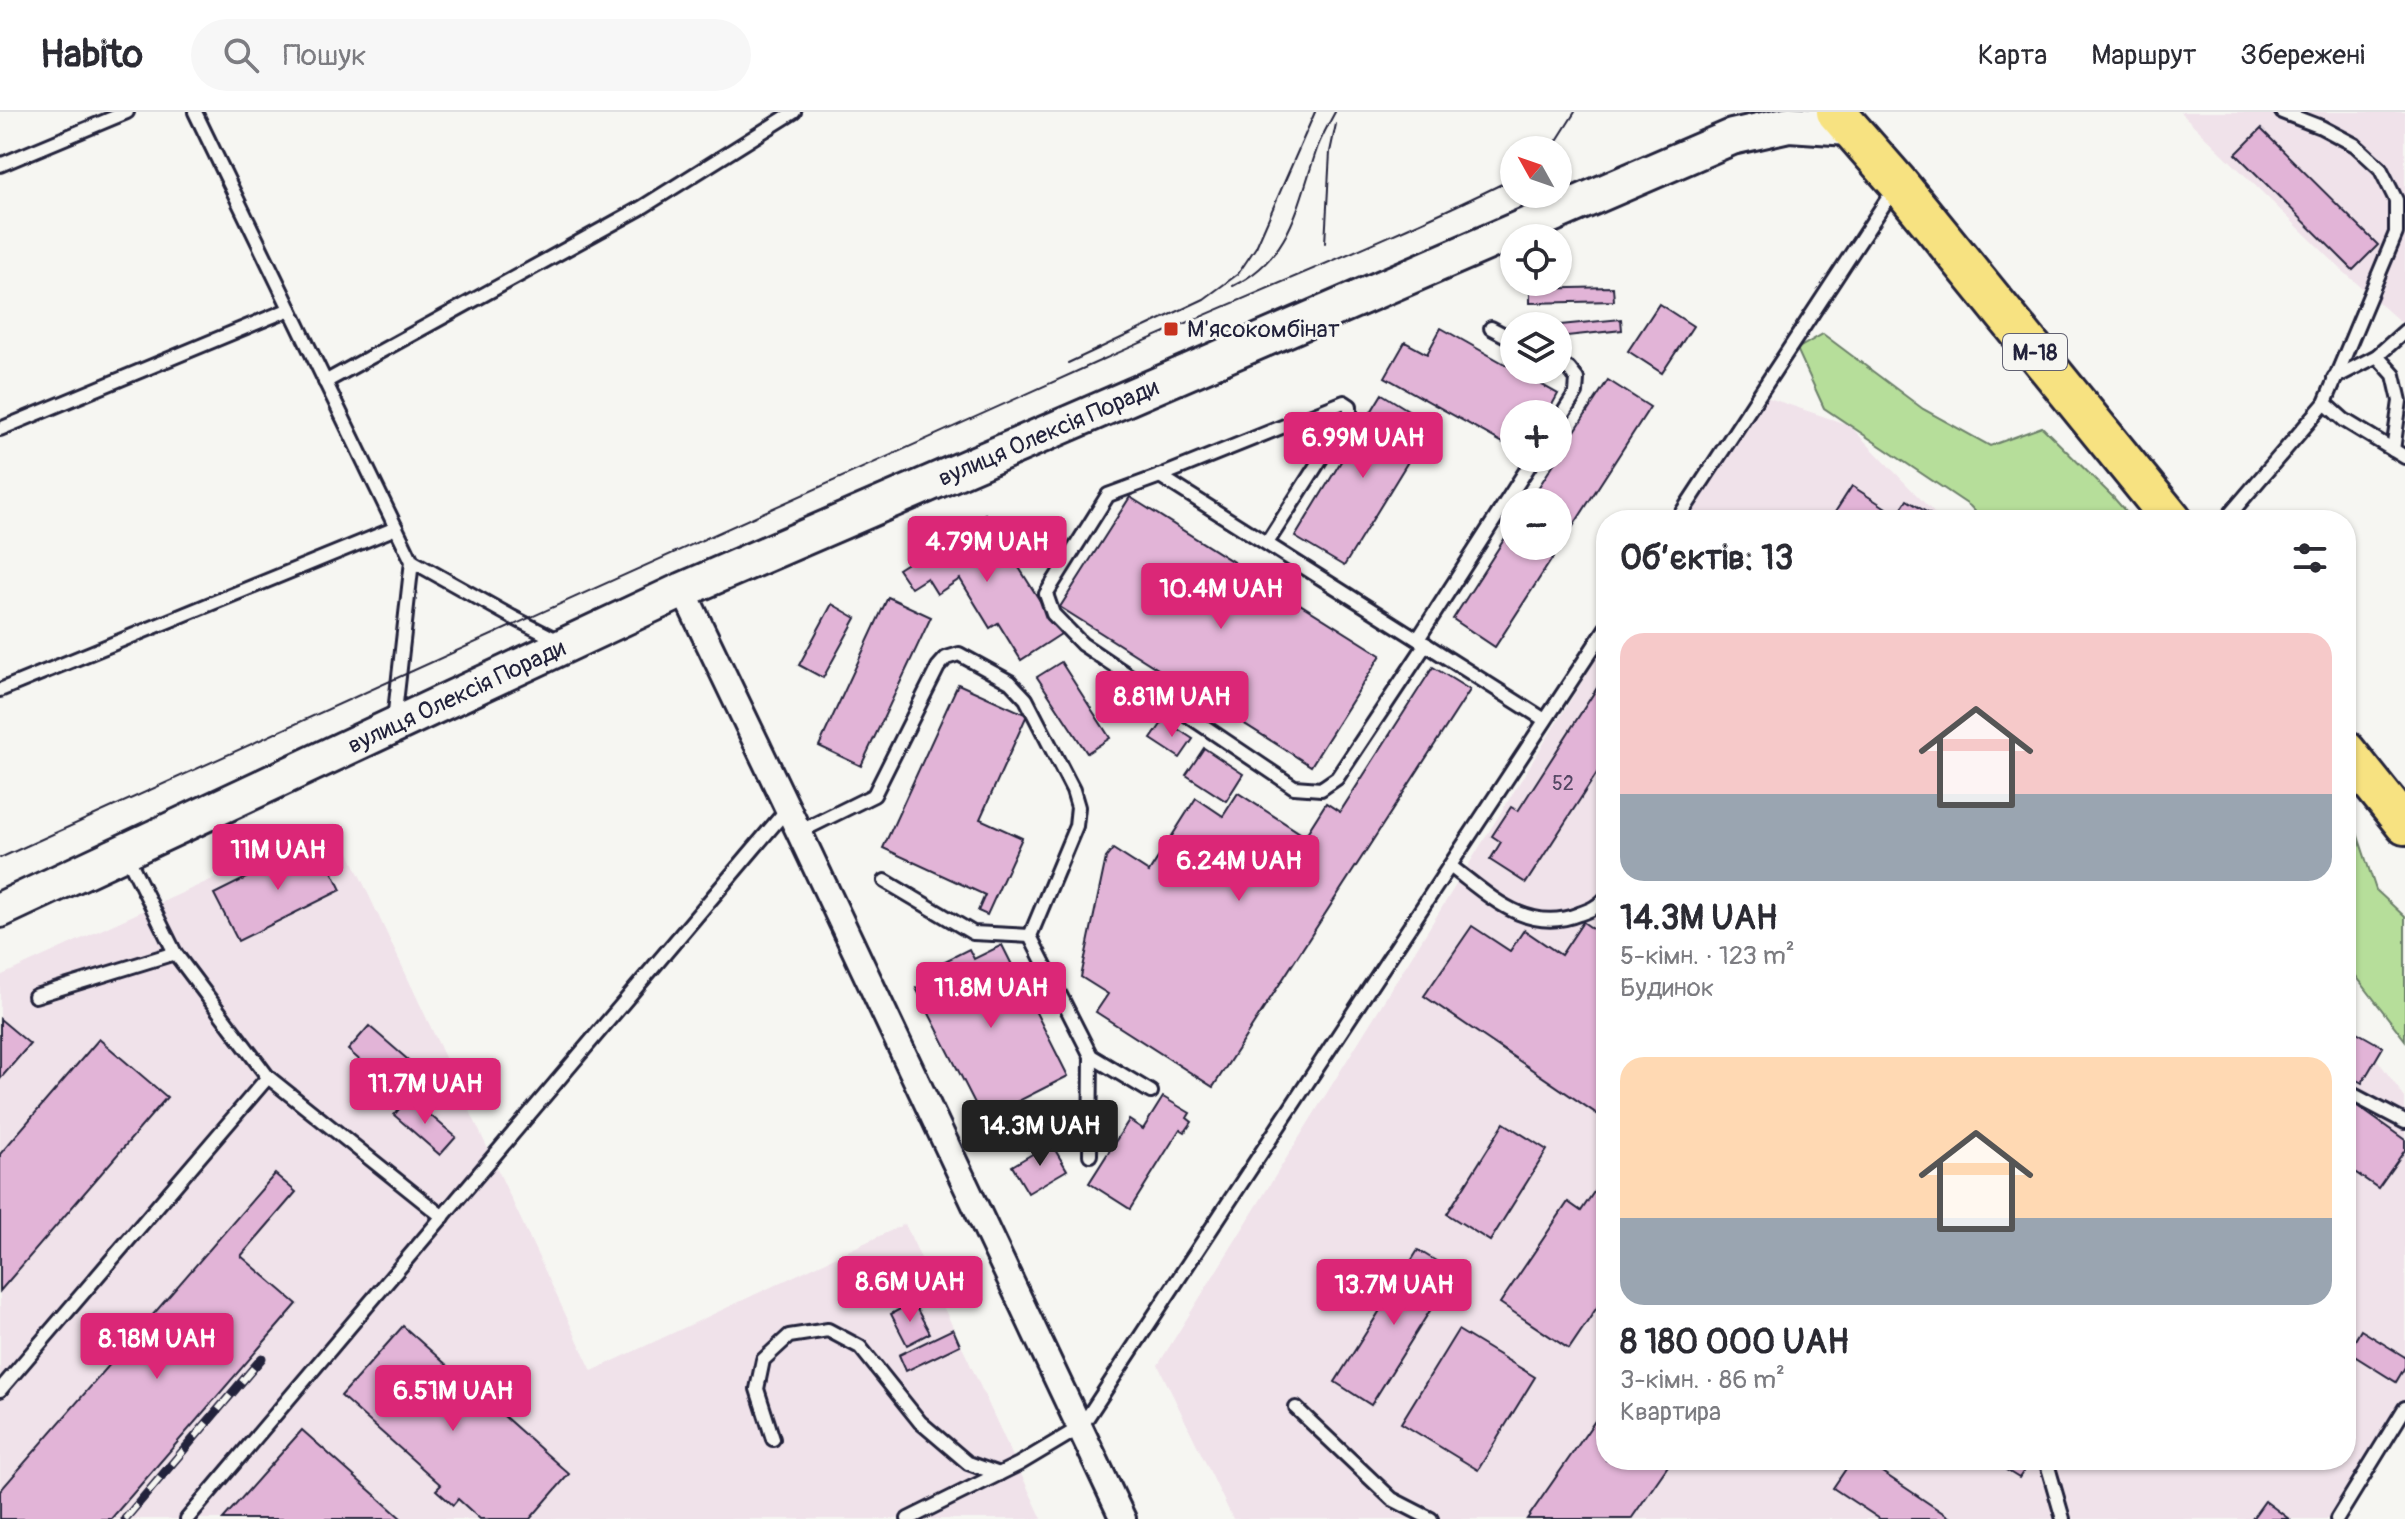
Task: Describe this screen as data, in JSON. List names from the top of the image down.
{
  "streets": {
    "highway": ["М-18"],
    "main road": ["вулиця Олексія Поради"]
  },
  "crossings": [
    ["М-18", "вулиця Олексія Поради"]
  ],
  "places": {
    "transit": ["М'ясокомбінат"]
  },
  "house_numbers": ["52"],
  "north": "top left",
  "page": {
    "header": "Habito",
    "search": "Пошук",
    "nav": ["Карта", "Маршрут", "Збережені"],
    "map_buttons": ["+", "−"],
    "price": [
      "6.99M UAH",
      "4.79M UAH",
      "10.4M UAH",
      "8.81M UAH",
      "11M UAH",
      "6.24M UAH",
      "11.8M UAH",
      "11.7M UAH",
      "14.3M UAH",
      "8.6M UAH",
      "13.7M UAH",
      "8.18M UAH",
      "6.51M UAH"
    ],
    "heading": "Об’єктів: 13",
    "list": [
      {
        "name": "14.3M UAH",
        "note": "5-кімн. · 123 m² · Будинок"
      },
      {
        "name": "8 180 000 UAH",
        "note": "3-кімн. · 86 m² · Квартира"
      }
    ]
  }
}
